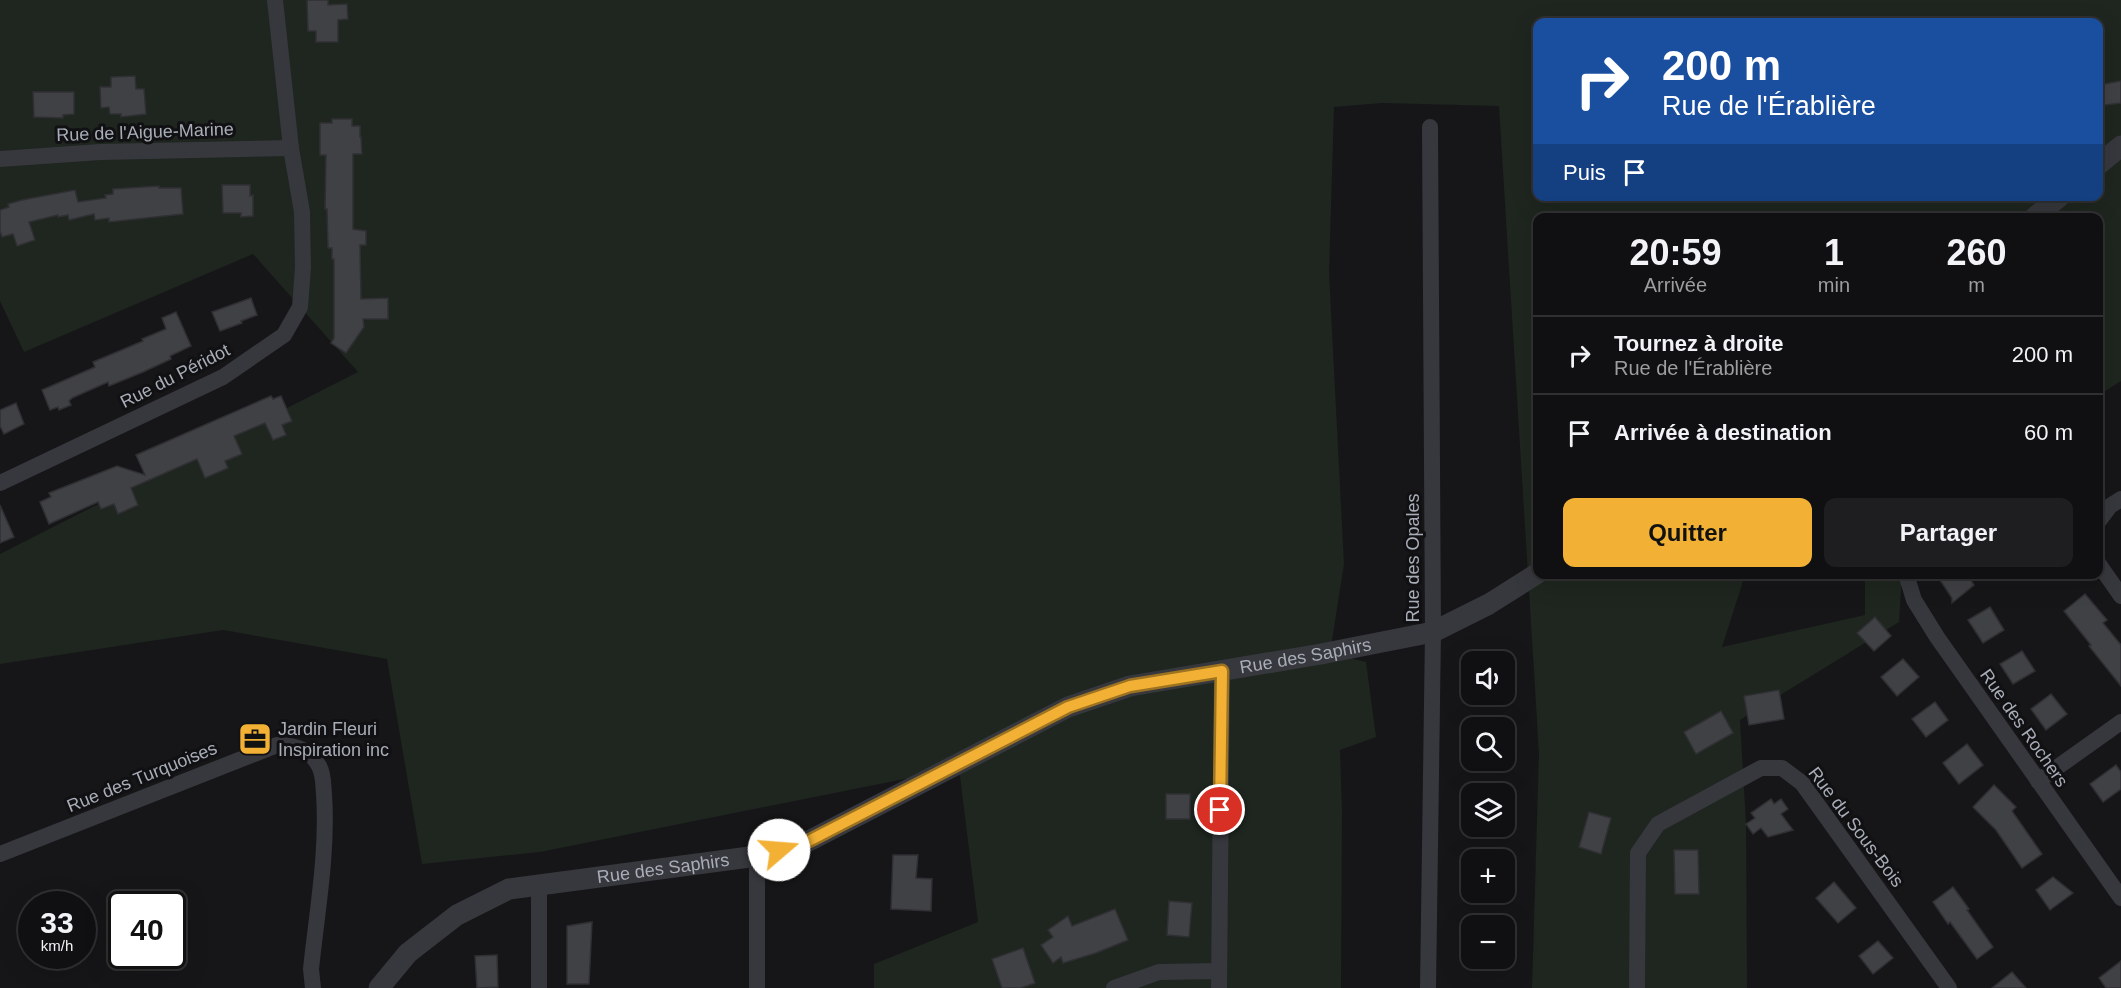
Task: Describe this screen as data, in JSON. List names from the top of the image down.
{
  "streets": {
    "street": [
      "Rue de l'Aigue-Marine",
      "Rue du Péridot",
      "Rue des Opales",
      "Rue des Saphirs",
      "Rue des Rochers",
      "Rue des Turquoises",
      "Rue du Sous-Bois"
    ]
  },
  "crossings": [
    ["Rue de l'Aigue-Marine", "Rue du Péridot"],
    ["Rue des Opales", "Rue des Saphirs"]
  ],
  "places": {
    "office": ["Jardin Fleuri Inspiration inc"]
  },
  "page": {
    "turn": ["200 m", "Rue de l'Érablière"],
    "then": "Puis",
    "eta": [
      "20:59",
      "Arrivée",
      "1",
      "min",
      "260",
      "m"
    ],
    "list": [
      {
        "name": "Tournez à droite",
        "note": "Rue de l'Érablière",
        "value": "200 m"
      },
      {
        "name": "Arrivée à destination",
        "value": "60 m"
      }
    ],
    "buttons": ["Quitter", "Partager"],
    "map_buttons": ["+", "−"],
    "speed": "33 km/h",
    "limit": "40"
  }
}
